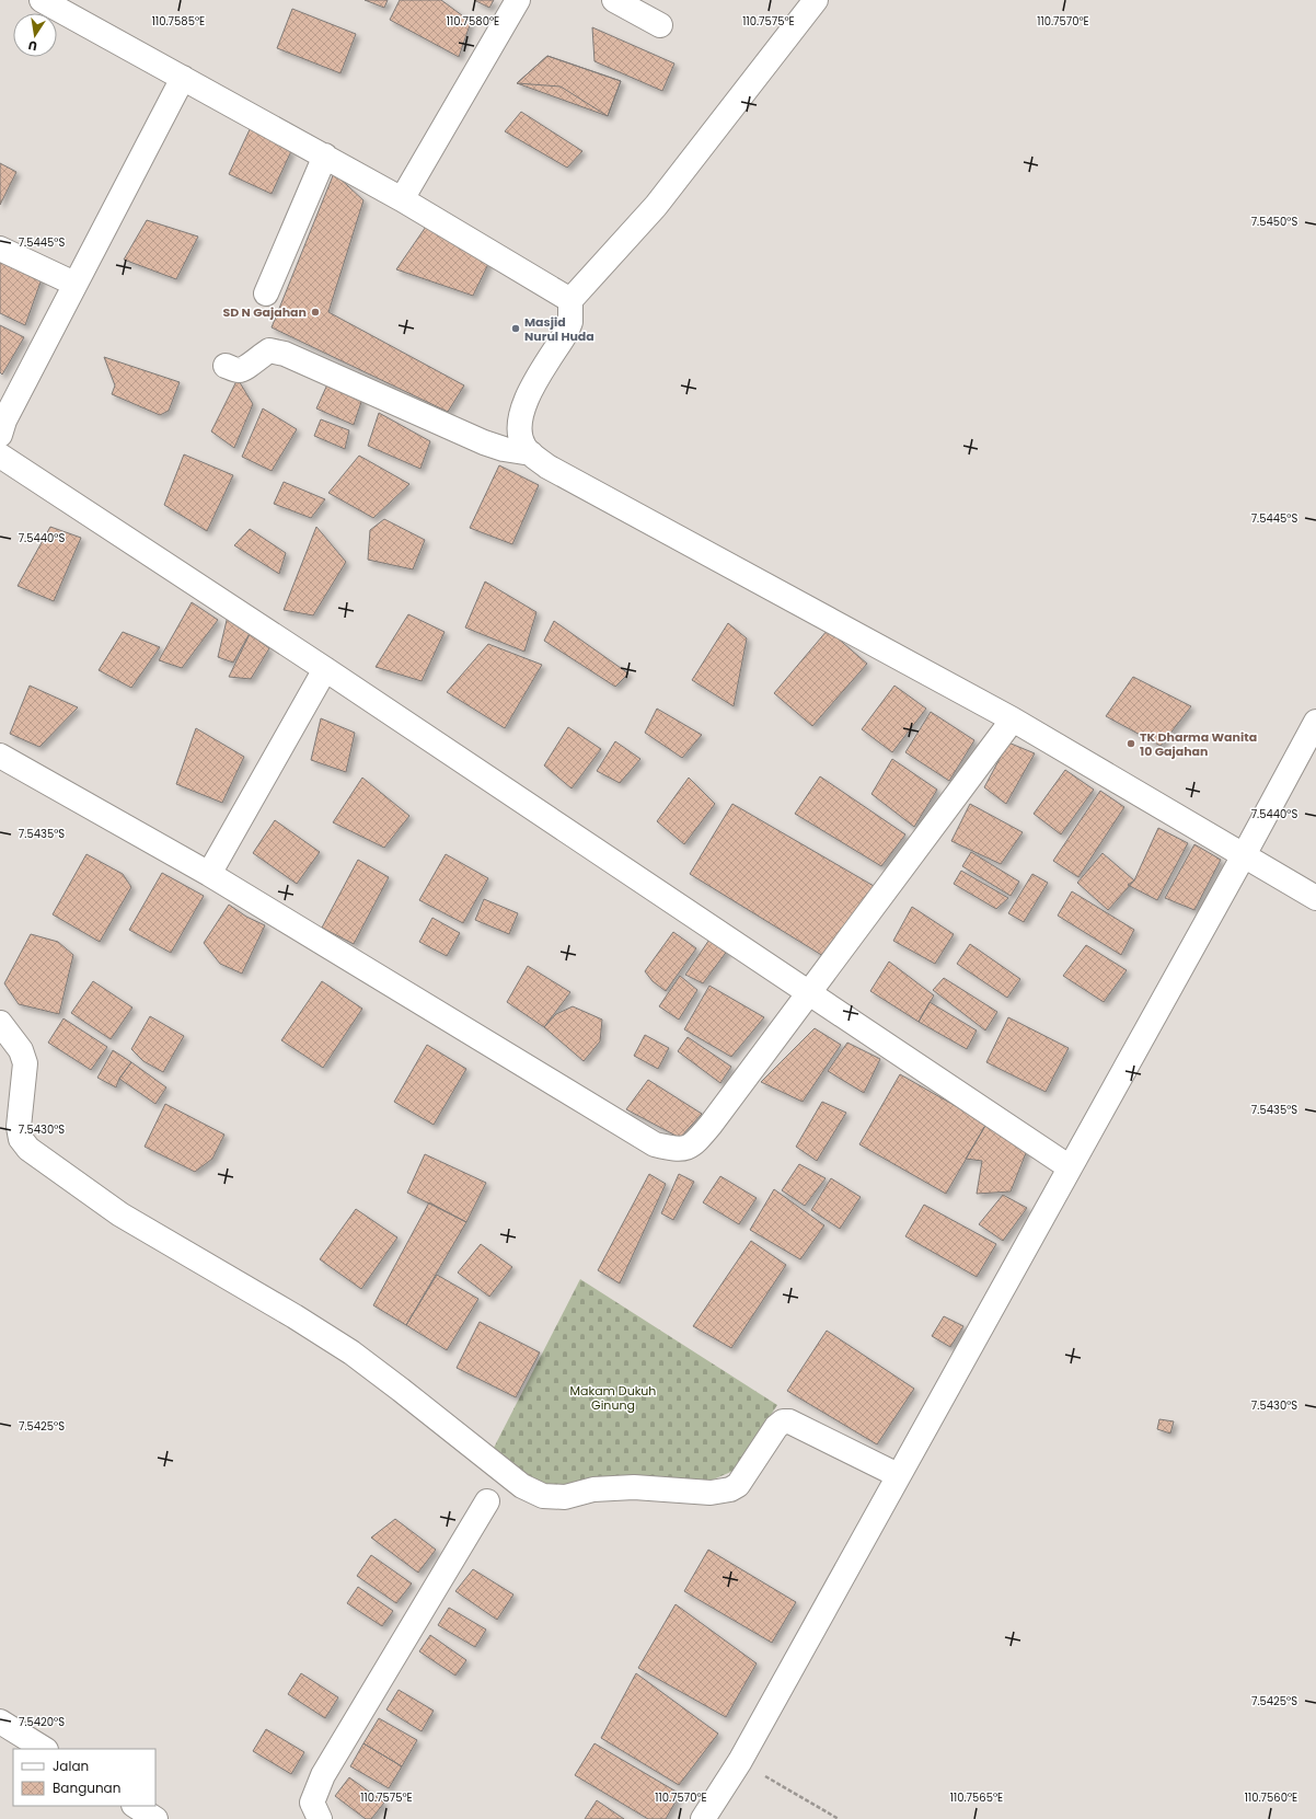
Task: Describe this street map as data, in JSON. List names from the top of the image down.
{
  "parks": ["Makam Dukuh Ginung"],
  "places": ["SD N Gajahan", "Masjid Nurul Huda", "TK Dharma Wanita 10 Gajahan"],
  "legend": ["Jalan", "Bangunan"],
  "north": "bottom",
  "coordinates": [
    "110.7585°E",
    "110.7580°E",
    "110.7575°E",
    "110.7570°E",
    "7.5450°S",
    "7.5445°S",
    "7.5440°S",
    "7.5435°S",
    "7.5430°S",
    "7.5425°S",
    "7.5420°S",
    "110.7565°E",
    "110.7560°E"
  ]
}
